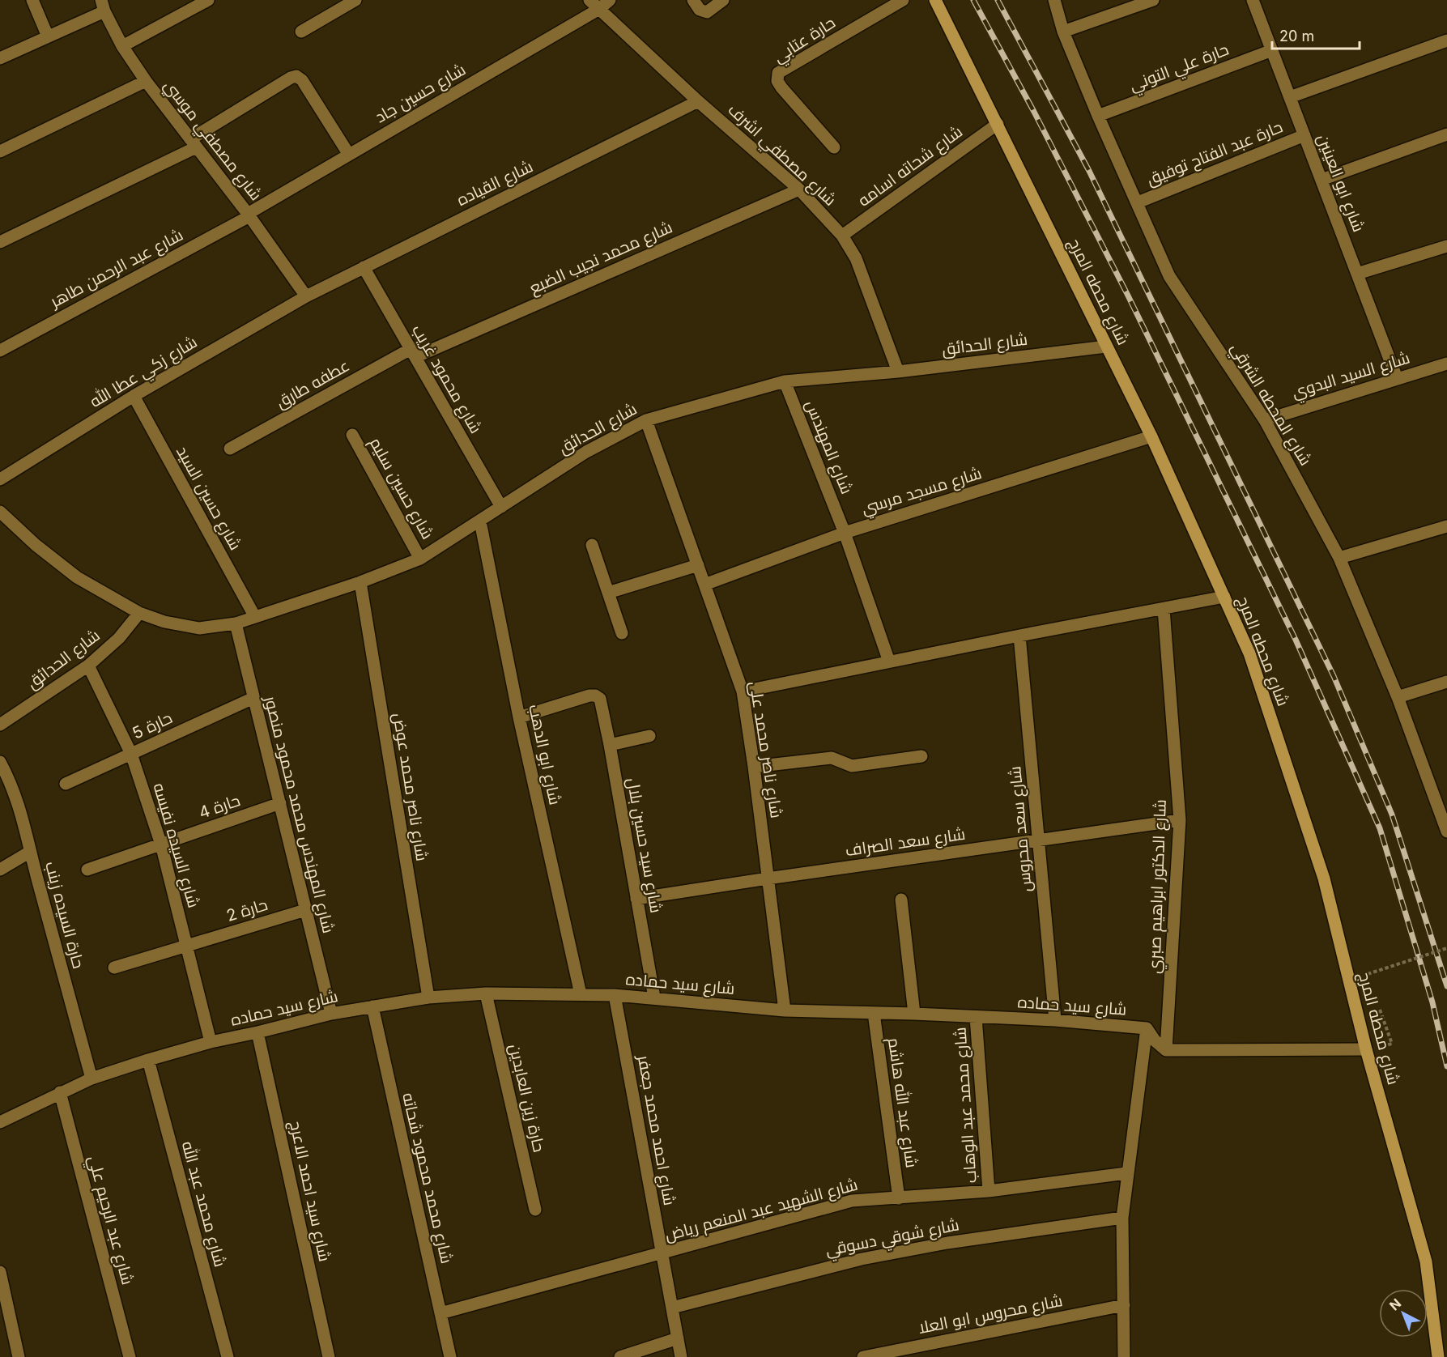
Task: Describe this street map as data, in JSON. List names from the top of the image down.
{
  "streets": {
    "main road": ["شارع محطه المرج"],
    "street": [
      "حارة عتابي",
      "حارة علي التوني",
      "شارع حسين جاد",
      "شارع مصطفي موسي",
      "حارة عبد الفتاح توفيق",
      "شارع مصطفي اشرف",
      "شارع شحاته اسامه",
      "شارع القياده",
      "شارع ابو العينين",
      "شارع محمد نجيب الضبع",
      "شارع عبد الرحمن طاهر",
      "شارع الحدائق",
      "شارع زكي عطا الله",
      "شارع السيد البدوي",
      "شارع محمود غريب",
      "عطفه طارق",
      "شارع المحطه الشرقي",
      "شارع المهندس",
      "شارع حسين سليم",
      "شارع مسجد مرسي",
      "شارع حسين السيد",
      "حارة 5",
      "شارع ناصر محمد على",
      "شارع ابو الدهب",
      "شارع ناصر محمد عوض",
      "حارة 4",
      "شارع المهندس محمد محمود منصور",
      "شارع سعد محروس",
      "شارع سعد الصراف",
      "شارع السيده نفيسه",
      "شارع سيد حسين بلال",
      "شارع الدكتور ابراهيم صبري",
      "حارة 2",
      "حارة السيده زينب",
      "شارع سيد حماده",
      "حارة زين العابدين",
      "شارع عبد الله هاشم",
      "شارع محمد عبد الوهاب",
      "شارع احمد محمد جعفر",
      "شارع محمد محمود شحاته",
      "شارع سيد احمد الاعرج",
      "شارع محمد عبد الله",
      "شارع الشهيد عبد المنعم رياض",
      "شارع عبد الرحيم علي",
      "شارع شوقي دسوقي",
      "شارع محروس ابو العلا"
    ]
  },
  "crossings": [
    ["حارة علي التوني", "شارع ابو العينين"],
    ["حارة علي التوني", "شارع المحطه الشرقي"],
    ["شارع حسين جاد", "شارع مصطفي موسي"],
    ["شارع حسين جاد", "شارع مصطفي اشرف"],
    ["شارع حسين جاد", "شارع عبد الرحمن طاهر"],
    ["شارع مصطفي موسي", "شارع القياده"],
    ["شارع مصطفي موسي", "شارع عبد الرحمن طاهر"],
    ["شارع مصطفي موسي", "شارع زكي عطا الله"],
    ["حارة عبد الفتاح توفيق", "شارع ابو العينين"],
    ["حارة عبد الفتاح توفيق", "شارع المحطه الشرقي"],
    ["شارع مصطفي اشرف", "شارع شحاته اسامه"],
    ["شارع مصطفي اشرف", "شارع القياده"],
    ["شارع مصطفي اشرف", "شارع محمد نجيب الضبع"],
    ["شارع مصطفي اشرف", "شارع الحدائق"],
    ["شارع شحاته اسامه", "شارع محطه المرج"],
    ["شارع القياده", "شارع زكي عطا الله"],
    ["شارع القياده", "شارع محمود غريب"],
    ["شارع ابو العينين", "شارع السيد البدوي"],
    ["شارع محمد نجيب الضبع", "شارع محمود غريب"],
    ["شارع محمد نجيب الضبع", "عطفه طارق"],
    ["شارع محطه المرج", "شارع الحدائق"],
    ["شارع محطه المرج", "شارع مسجد مرسي"],
    ["شارع الحدائق", "شارع محمود غريب"],
    ["شارع الحدائق", "شارع المهندس"],
    ["شارع الحدائق", "شارع حسين سليم"],
    ["شارع الحدائق", "شارع حسين السيد"],
    ["شارع الحدائق", "شارع ناصر محمد على"],
    ["شارع الحدائق", "شارع ابو الدهب"],
    ["شارع الحدائق", "شارع ناصر محمد عوض"],
    ["شارع الحدائق", "شارع المهندس محمد محمود منصور"],
    ["شارع الحدائق", "شارع السيده نفيسه"],
    ["شارع زكي عطا الله", "شارع حسين السيد"],
    ["شارع السيد البدوي", "شارع المحطه الشرقي"],
    ["شارع محمود غريب", "عطفه طارق"],
    ["شارع المهندس", "شارع مسجد مرسي"],
    ["شارع مسجد مرسي", "شارع ناصر محمد على"],
    ["حارة 5", "شارع المهندس محمد محمود منصور"],
    ["حارة 5", "شارع السيده نفيسه"],
    ["شارع ناصر محمد على", "شارع سعد الصراف"],
    ["شارع ناصر محمد على", "شارع سيد حماده"],
    ["شارع ابو الدهب", "شارع سيد حسين بلال"],
    ["شارع ابو الدهب", "شارع سيد حماده"],
    ["شارع ناصر محمد عوض", "شارع سيد حماده"],
    ["حارة 4", "شارع المهندس محمد محمود منصور"],
    ["حارة 4", "شارع السيده نفيسه"],
    ["شارع المهندس محمد محمود منصور", "حارة 2"],
    ["شارع المهندس محمد محمود منصور", "شارع سيد حماده"],
    ["شارع سعد محروس", "شارع سعد الصراف"],
    ["شارع سعد محروس", "شارع سيد حماده"],
    ["شارع سعد الصراف", "شارع سيد حسين بلال"],
    ["شارع سعد الصراف", "شارع الدكتور ابراهيم صبري"],
    ["شارع السيده نفيسه", "حارة 2"],
    ["شارع السيده نفيسه", "شارع سيد حماده"],
    ["شارع سيد حسين بلال", "شارع سيد حماده"],
    ["شارع الدكتور ابراهيم صبري", "شارع سيد حماده"],
    ["حارة السيده زينب", "شارع سيد حماده"],
    ["شارع سيد حماده", "حارة زين العابدين"],
    ["شارع سيد حماده", "شارع عبد الله هاشم"],
    ["شارع سيد حماده", "شارع محمد عبد الوهاب"],
    ["شارع سيد حماده", "شارع احمد محمد جعفر"],
    ["شارع سيد حماده", "شارع محمد محمود شحاته"],
    ["شارع سيد حماده", "شارع سيد احمد الاعرج"],
    ["شارع سيد حماده", "شارع محمد عبد الله"],
    ["شارع سيد حماده", "شارع عبد الرحيم علي"],
    ["شارع عبد الله هاشم", "شارع الشهيد عبد المنعم رياض"],
    ["شارع محمد عبد الوهاب", "شارع الشهيد عبد المنعم رياض"],
    ["شارع احمد محمد جعفر", "شارع الشهيد عبد المنعم رياض"],
    ["شارع احمد محمد جعفر", "شارع شوقي دسوقي"],
    ["شارع محمد محمود شحاته", "شارع الشهيد عبد المنعم رياض"]
  ],
  "scale_bar": "20 m",
  "north": "top left"
}
